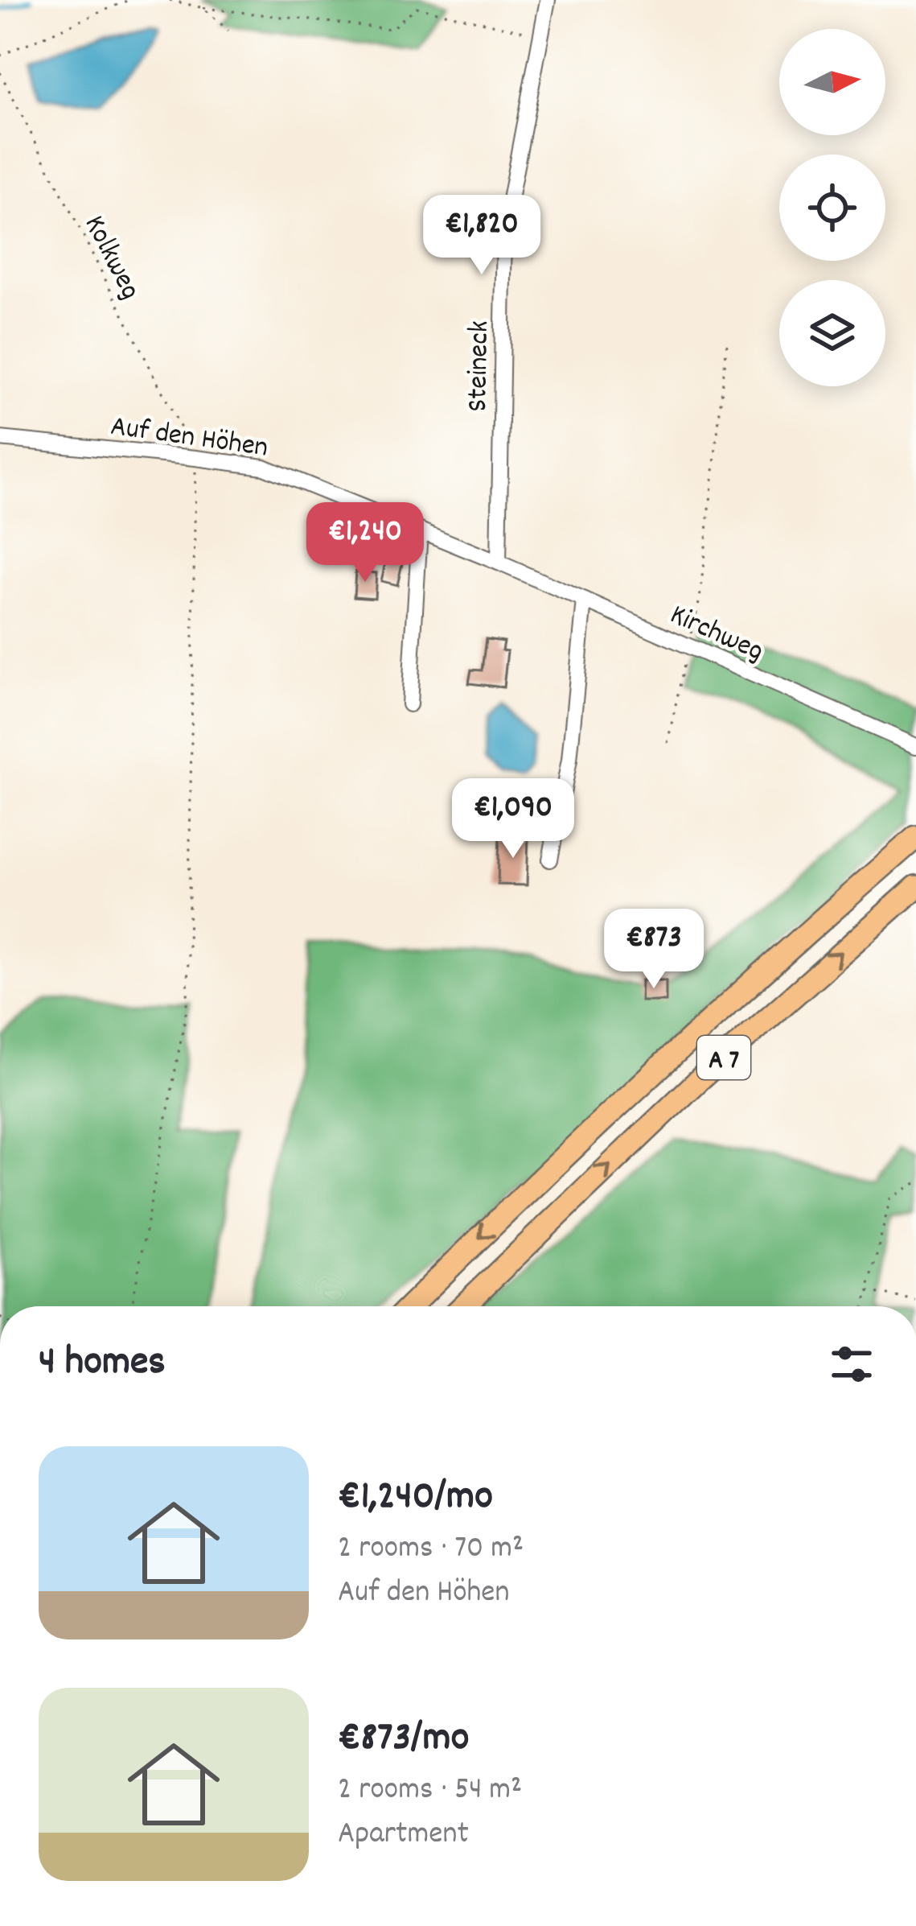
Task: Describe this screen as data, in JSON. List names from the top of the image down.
{
  "streets": {
    "highway": ["A 7"],
    "street": ["Steineck", "Auf den Höhen", "Kirchweg"],
    "path": ["Kolkweg"]
  },
  "crossings": [
    ["Kolkweg", "Auf den Höhen"],
    ["Steineck", "Auf den Höhen"],
    ["Steineck", "Kirchweg"],
    ["Auf den Höhen", "Kirchweg"]
  ],
  "north": "right",
  "page": {
    "price": [
      "€1,820",
      "€1,240",
      "€1,090",
      "€873"
    ],
    "heading": "4 homes",
    "list": [
      {
        "name": "€1,240/mo",
        "note": "2 rooms · 70 m² · Auf den Höhen"
      },
      {
        "name": "€873/mo",
        "note": "2 rooms · 54 m² · Apartment"
      }
    ]
  }
}
